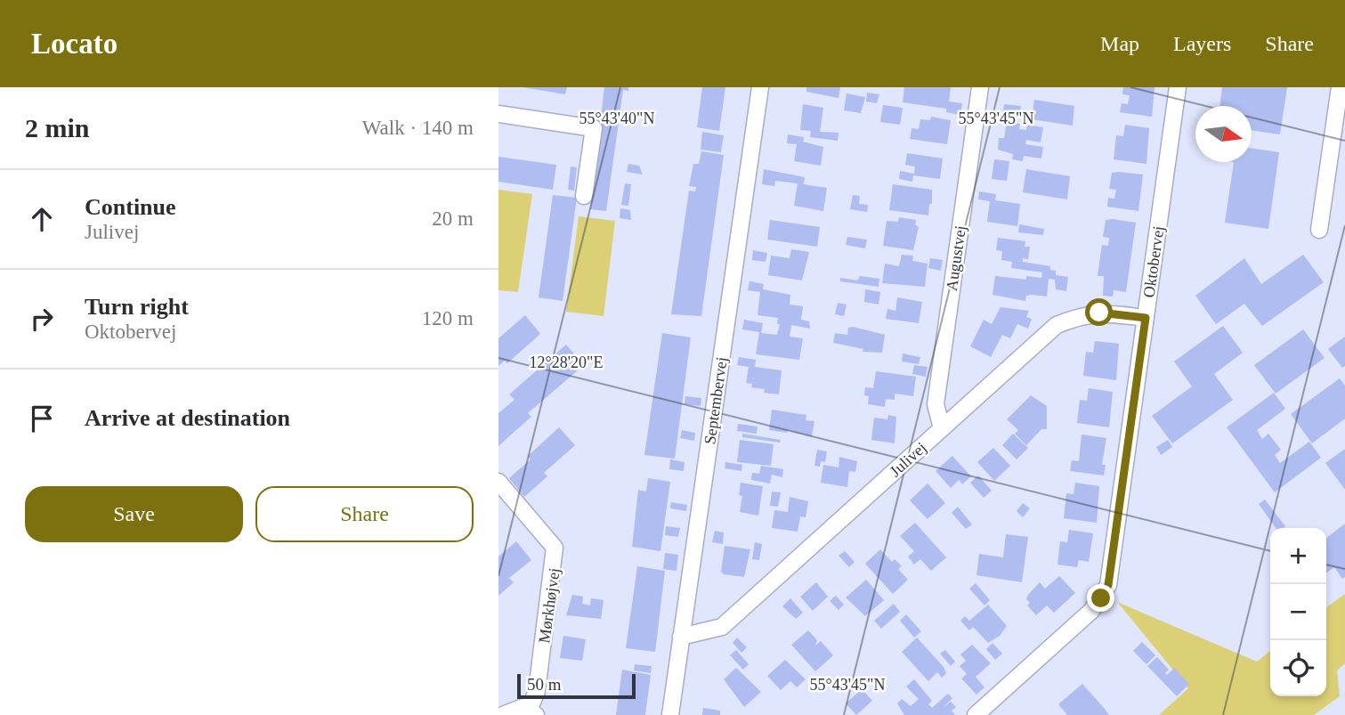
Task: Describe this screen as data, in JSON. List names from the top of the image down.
{
  "streets": {
    "street": [
      "Augustvej",
      "Oktobervej",
      "Septembervej",
      "Julivej",
      "Mørkhøjvej"
    ]
  },
  "crossings": [
    ["Augustvej", "Julivej"],
    ["Oktobervej", "Julivej"],
    ["Septembervej", "Julivej"]
  ],
  "scale_bar": "50 m",
  "north": "right",
  "page": {
    "header": "Locato",
    "nav": ["Map", "Layers", "Share"],
    "heading": ["2 min", "Walk · 140 m"],
    "list": [
      ["Continue", "Julivej", "20 m"],
      ["Turn right", "Oktobervej", "120 m"],
      "Arrive at destination"
    ],
    "buttons": ["Save", "Share"],
    "map_buttons": ["+", "−"],
    "scale": "50 m"
  },
  "coordinates": ["55°43'40\"N", "55°43'45\"N", "12°28'20\"E"]
}
